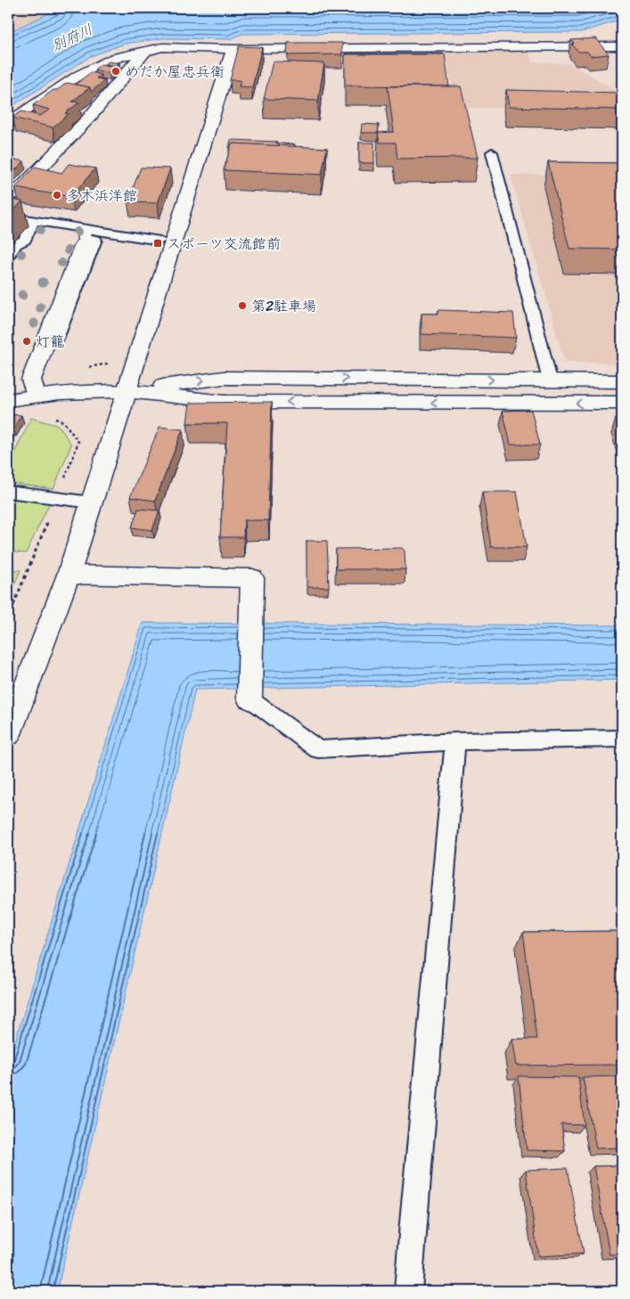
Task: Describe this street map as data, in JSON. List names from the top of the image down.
{
  "water": ["別府川"],
  "places": {
    "other": [
      "めだか屋忠兵衛",
      "多木浜洋館",
      "第2駐車場",
      "灯籠"
    ],
    "transit": ["スポーツ交流館前"]
  }
}
